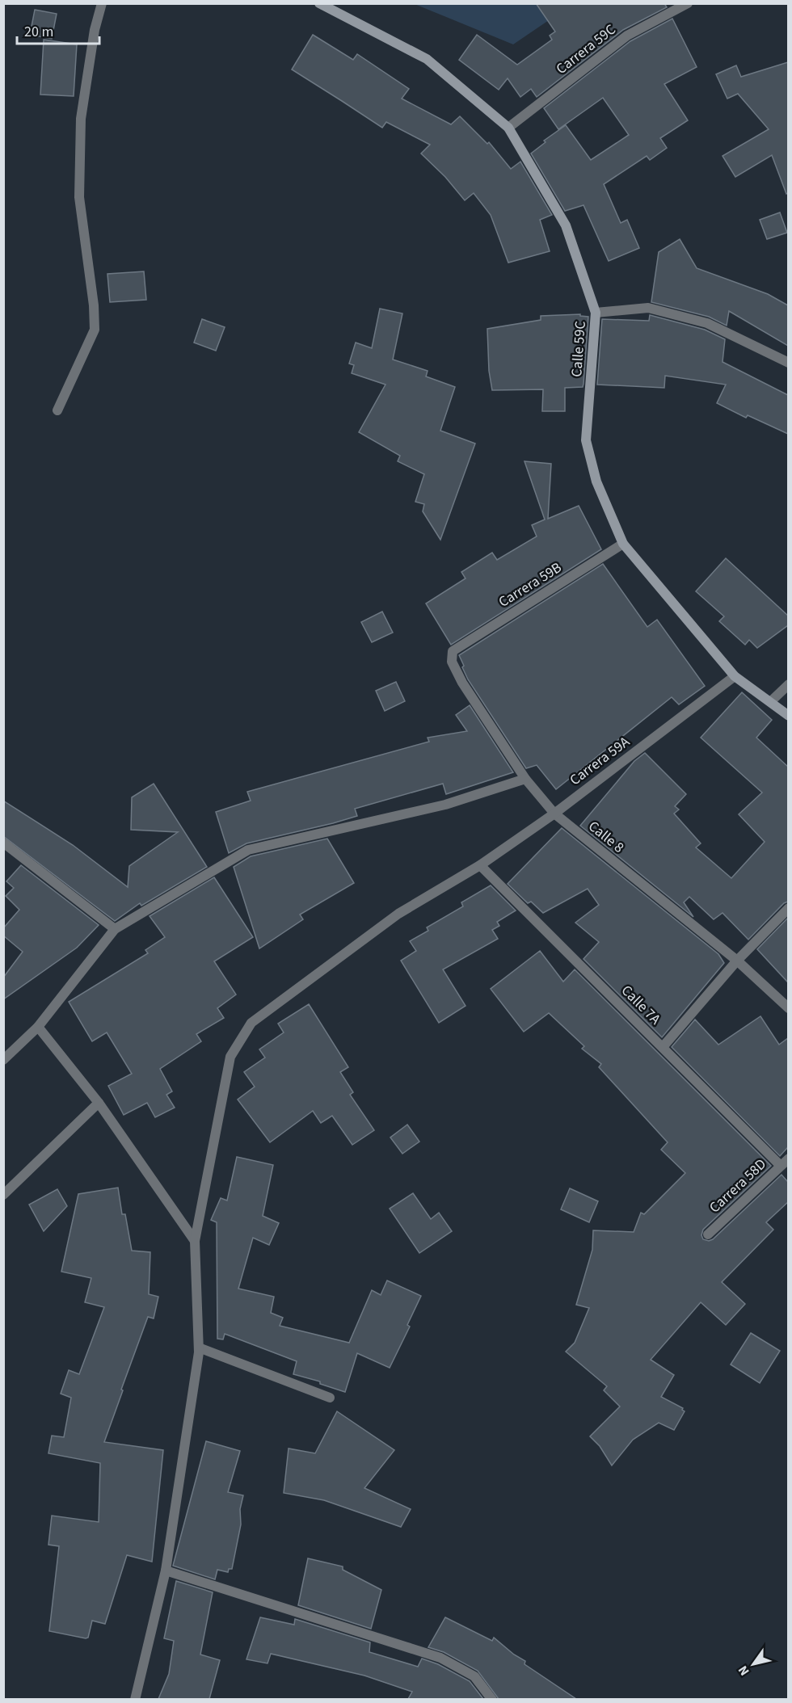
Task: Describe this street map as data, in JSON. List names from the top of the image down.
{
  "streets": {
    "street": [
      "Carrera 59C",
      "Calle 59C",
      "Carrera 59B",
      "Carrera 59A",
      "Calle 8",
      "Calle 7A",
      "Carrera 58D"
    ]
  },
  "crossings": [
    ["Carrera 59C", "Calle 59C"],
    ["Calle 59C", "Carrera 59B"],
    ["Calle 59C", "Carrera 59A"],
    ["Carrera 59B", "Calle 8"],
    ["Carrera 59A", "Calle 8"],
    ["Carrera 59A", "Calle 7A"],
    ["Calle 7A", "Carrera 58D"]
  ],
  "scale_bar": "20 m",
  "north": "bottom left"
}
